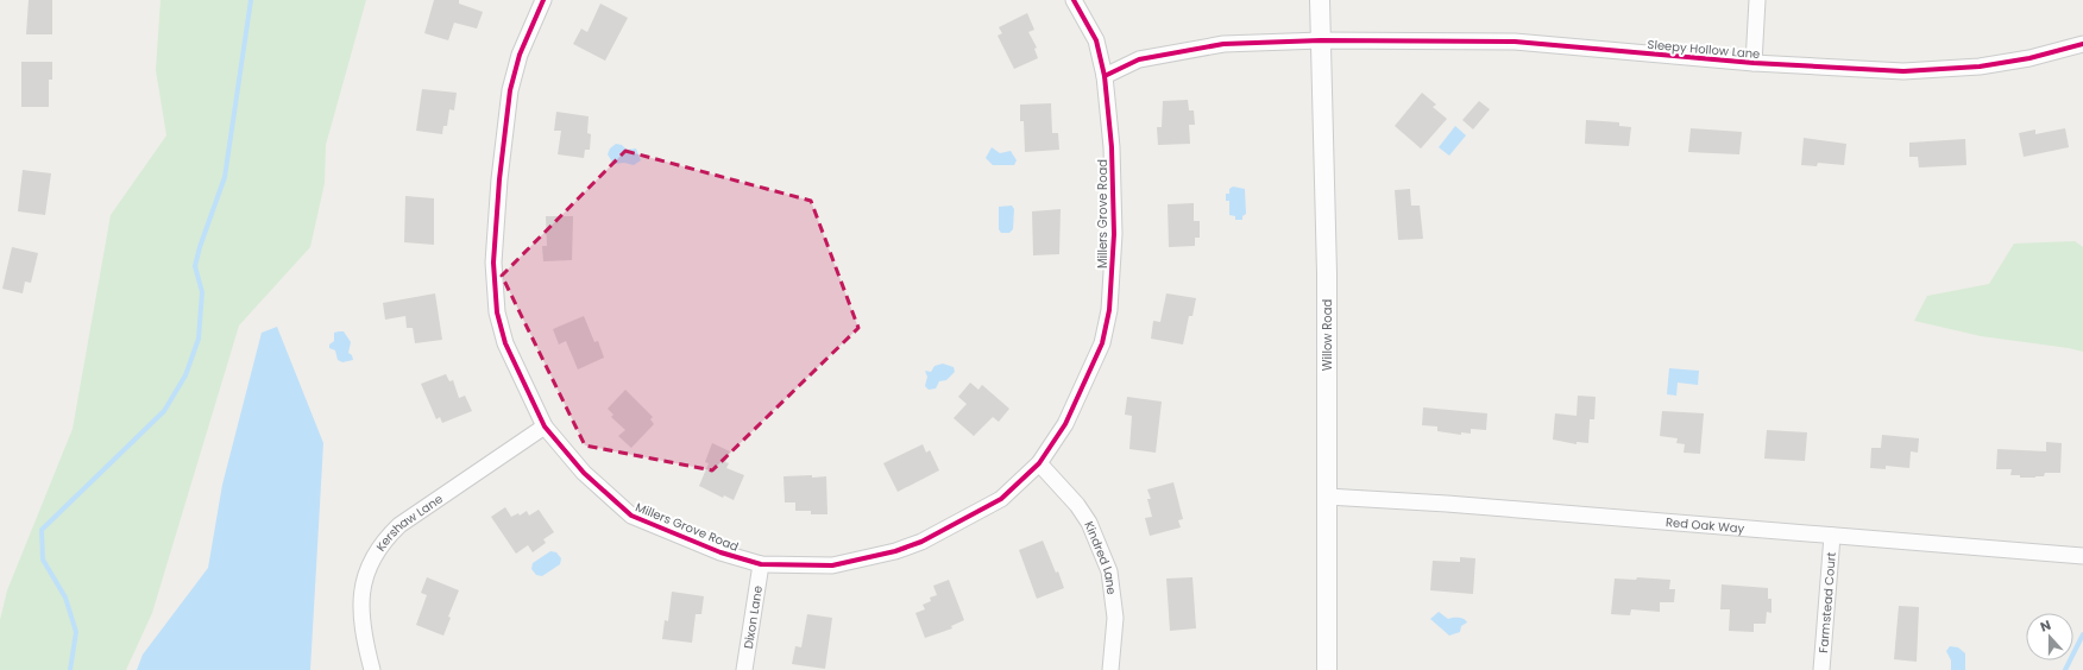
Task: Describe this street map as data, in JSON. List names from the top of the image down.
{
  "streets": {
    "street": [
      "Sleepy Hollow Lane",
      "Millers Grove Road",
      "Willow Road",
      "Kershaw Lane",
      "Red Oak Way",
      "Kindred Lane",
      "Farmstead Court",
      "Dixon Lane"
    ]
  },
  "crossings": [
    ["Sleepy Hollow Lane", "Willow Road"],
    ["Millers Grove Road", "Kershaw Lane"],
    ["Millers Grove Road", "Kindred Lane"],
    ["Millers Grove Road", "Dixon Lane"],
    ["Willow Road", "Red Oak Way"],
    ["Red Oak Way", "Farmstead Court"]
  ],
  "north": "top"
}
